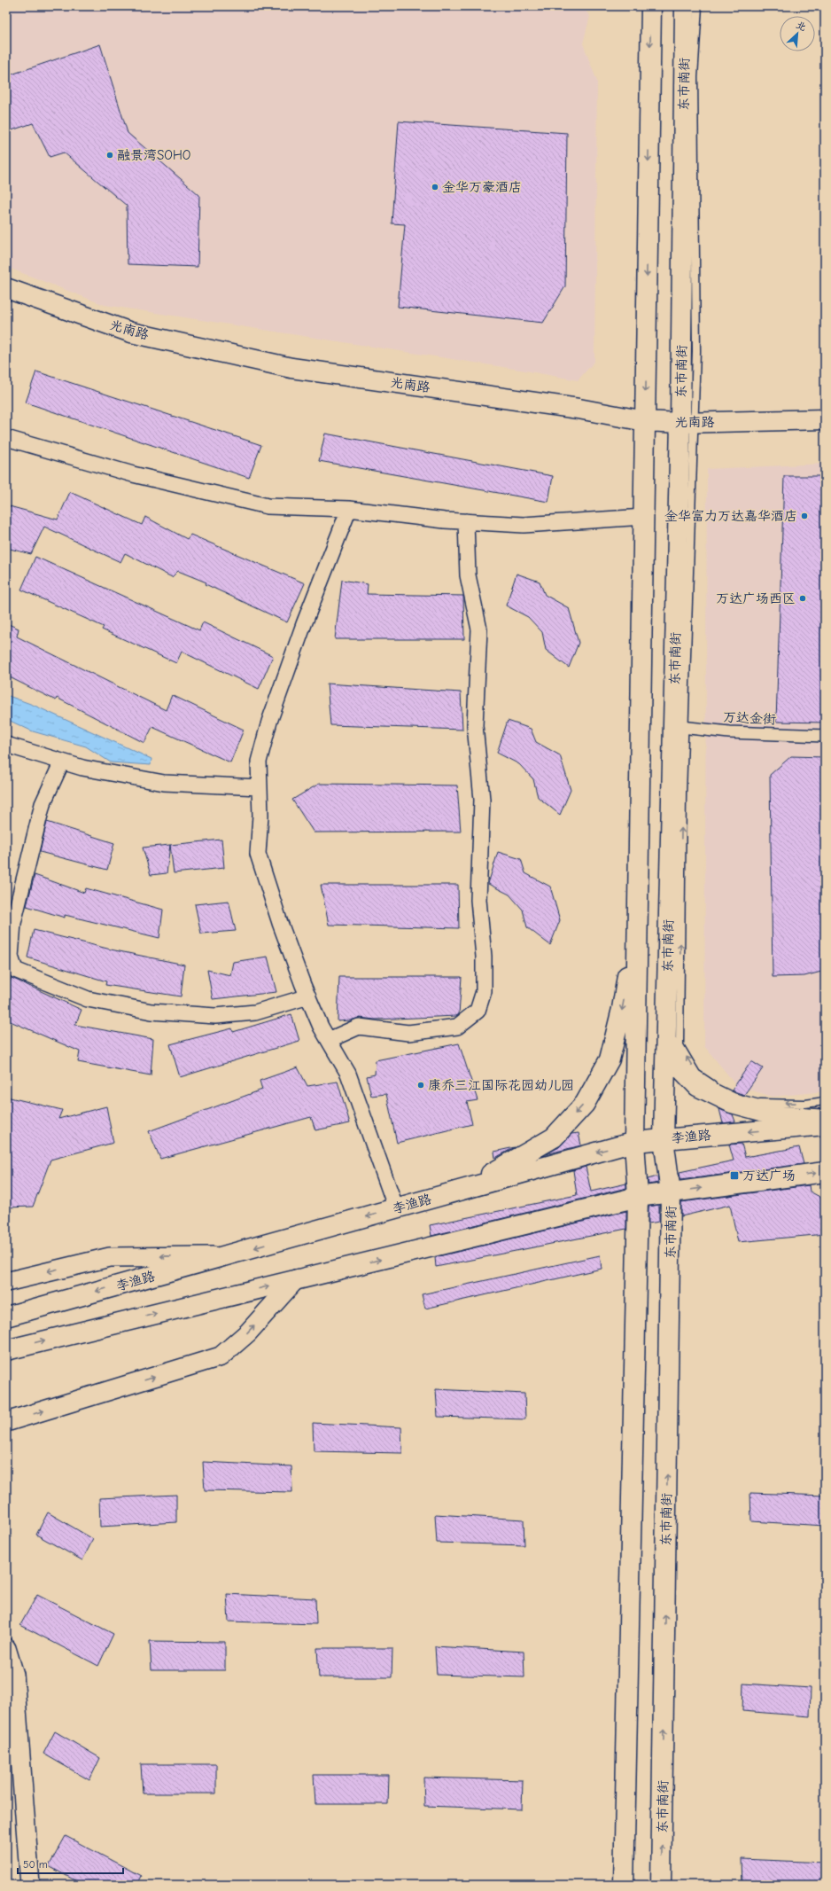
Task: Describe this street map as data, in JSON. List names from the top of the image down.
{
  "streets": {
    "main road": ["东市南街", "光南路", "李渔路"],
    "street": ["万达金街"]
  },
  "crossings": [
    ["东市南街", "光南路"],
    ["东市南街", "万达金街"],
    ["东市南街", "李渔路"]
  ],
  "places": {
    "other": [
      "融景湾SOHO",
      "金华万豪酒店",
      "金华富力万达嘉华酒店",
      "万达广场西区",
      "康乔三江国际花园幼儿园"
    ],
    "transit": ["万达广场"]
  },
  "scale_bar": "50 m",
  "north": "top right"
}
